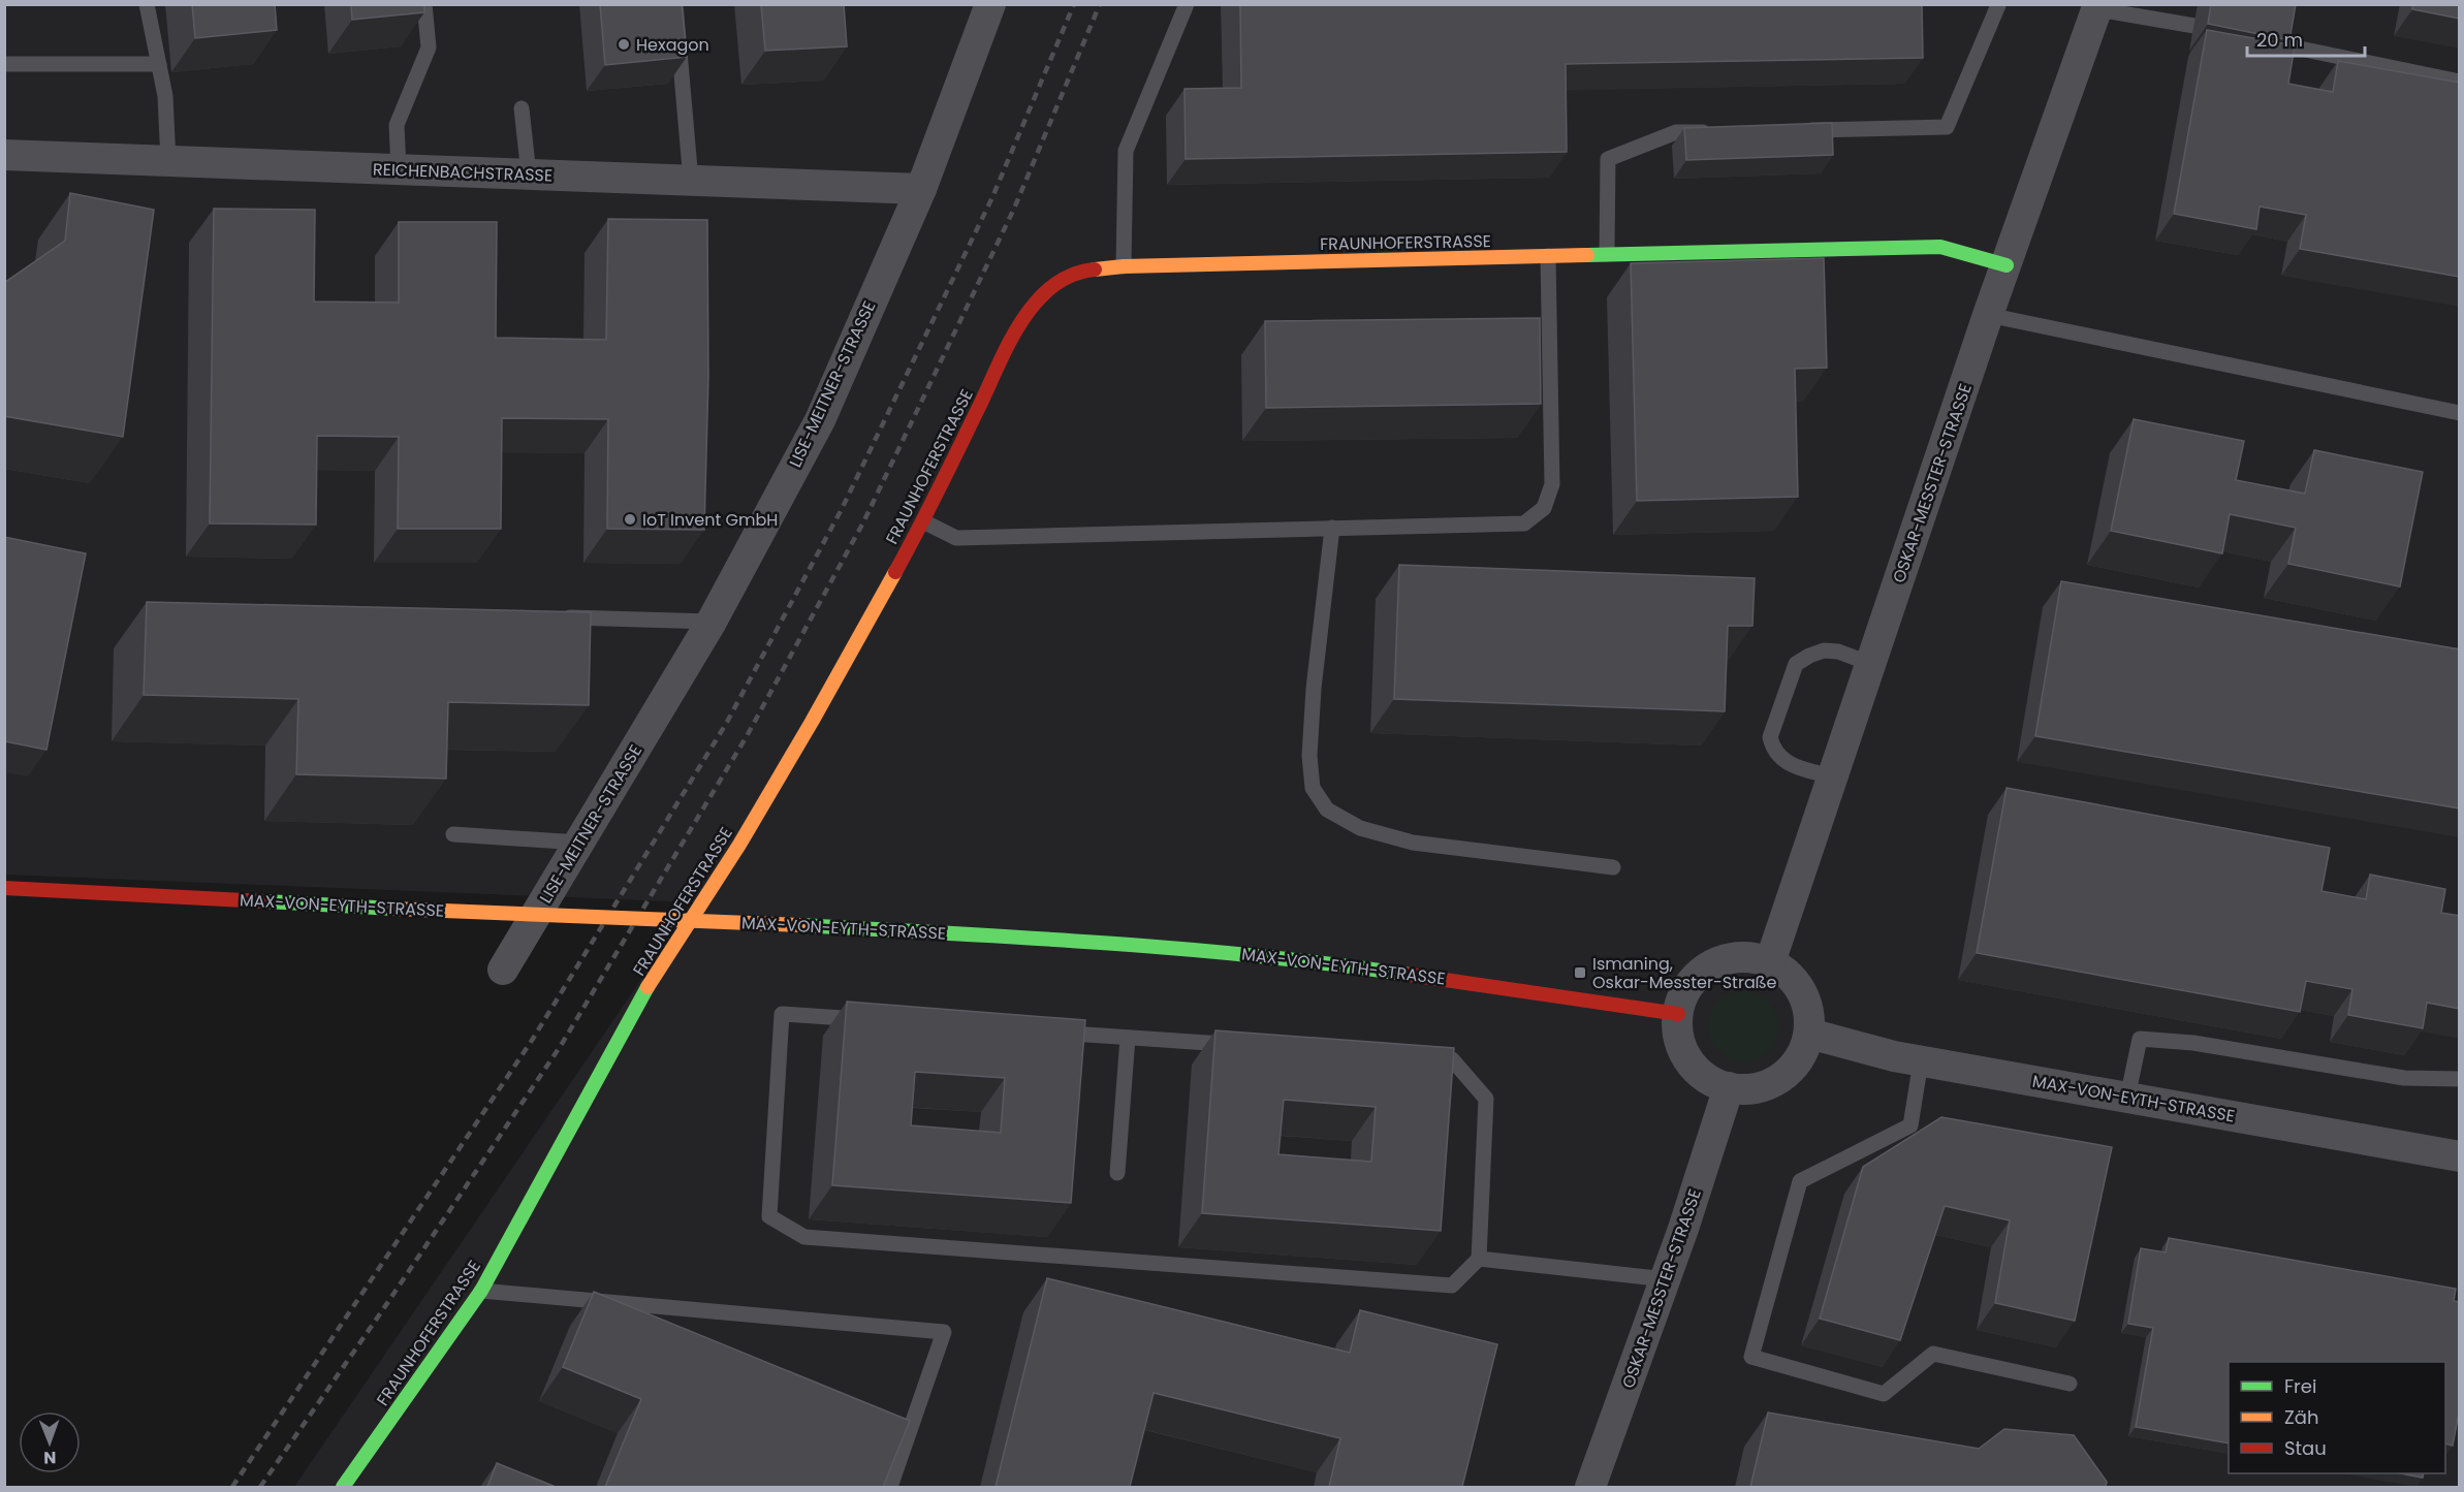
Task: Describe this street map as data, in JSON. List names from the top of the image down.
{
  "streets": {
    "street": [
      "REICHENBACHSTRASSE",
      "FRAUNHOFERSTRASSE",
      "LISE-MEITNER-STRASSE",
      "OSKAR-MESSTER-STRASSE",
      "MAX-VON-EYTH-STRASSE"
    ]
  },
  "crossings": [
    ["REICHENBACHSTRASSE", "LISE-MEITNER-STRASSE"],
    ["FRAUNHOFERSTRASSE", "OSKAR-MESSTER-STRASSE"],
    ["OSKAR-MESSTER-STRASSE", "MAX-VON-EYTH-STRASSE"]
  ],
  "places": {
    "other": ["Hexagon", "IoT Invent GmbH"],
    "transit": ["Ismaning, Oskar-Messter-Straße"]
  },
  "legend": ["Frei", "Zäh", "Stau"],
  "scale_bar": "20 m",
  "north": "bottom"
}
